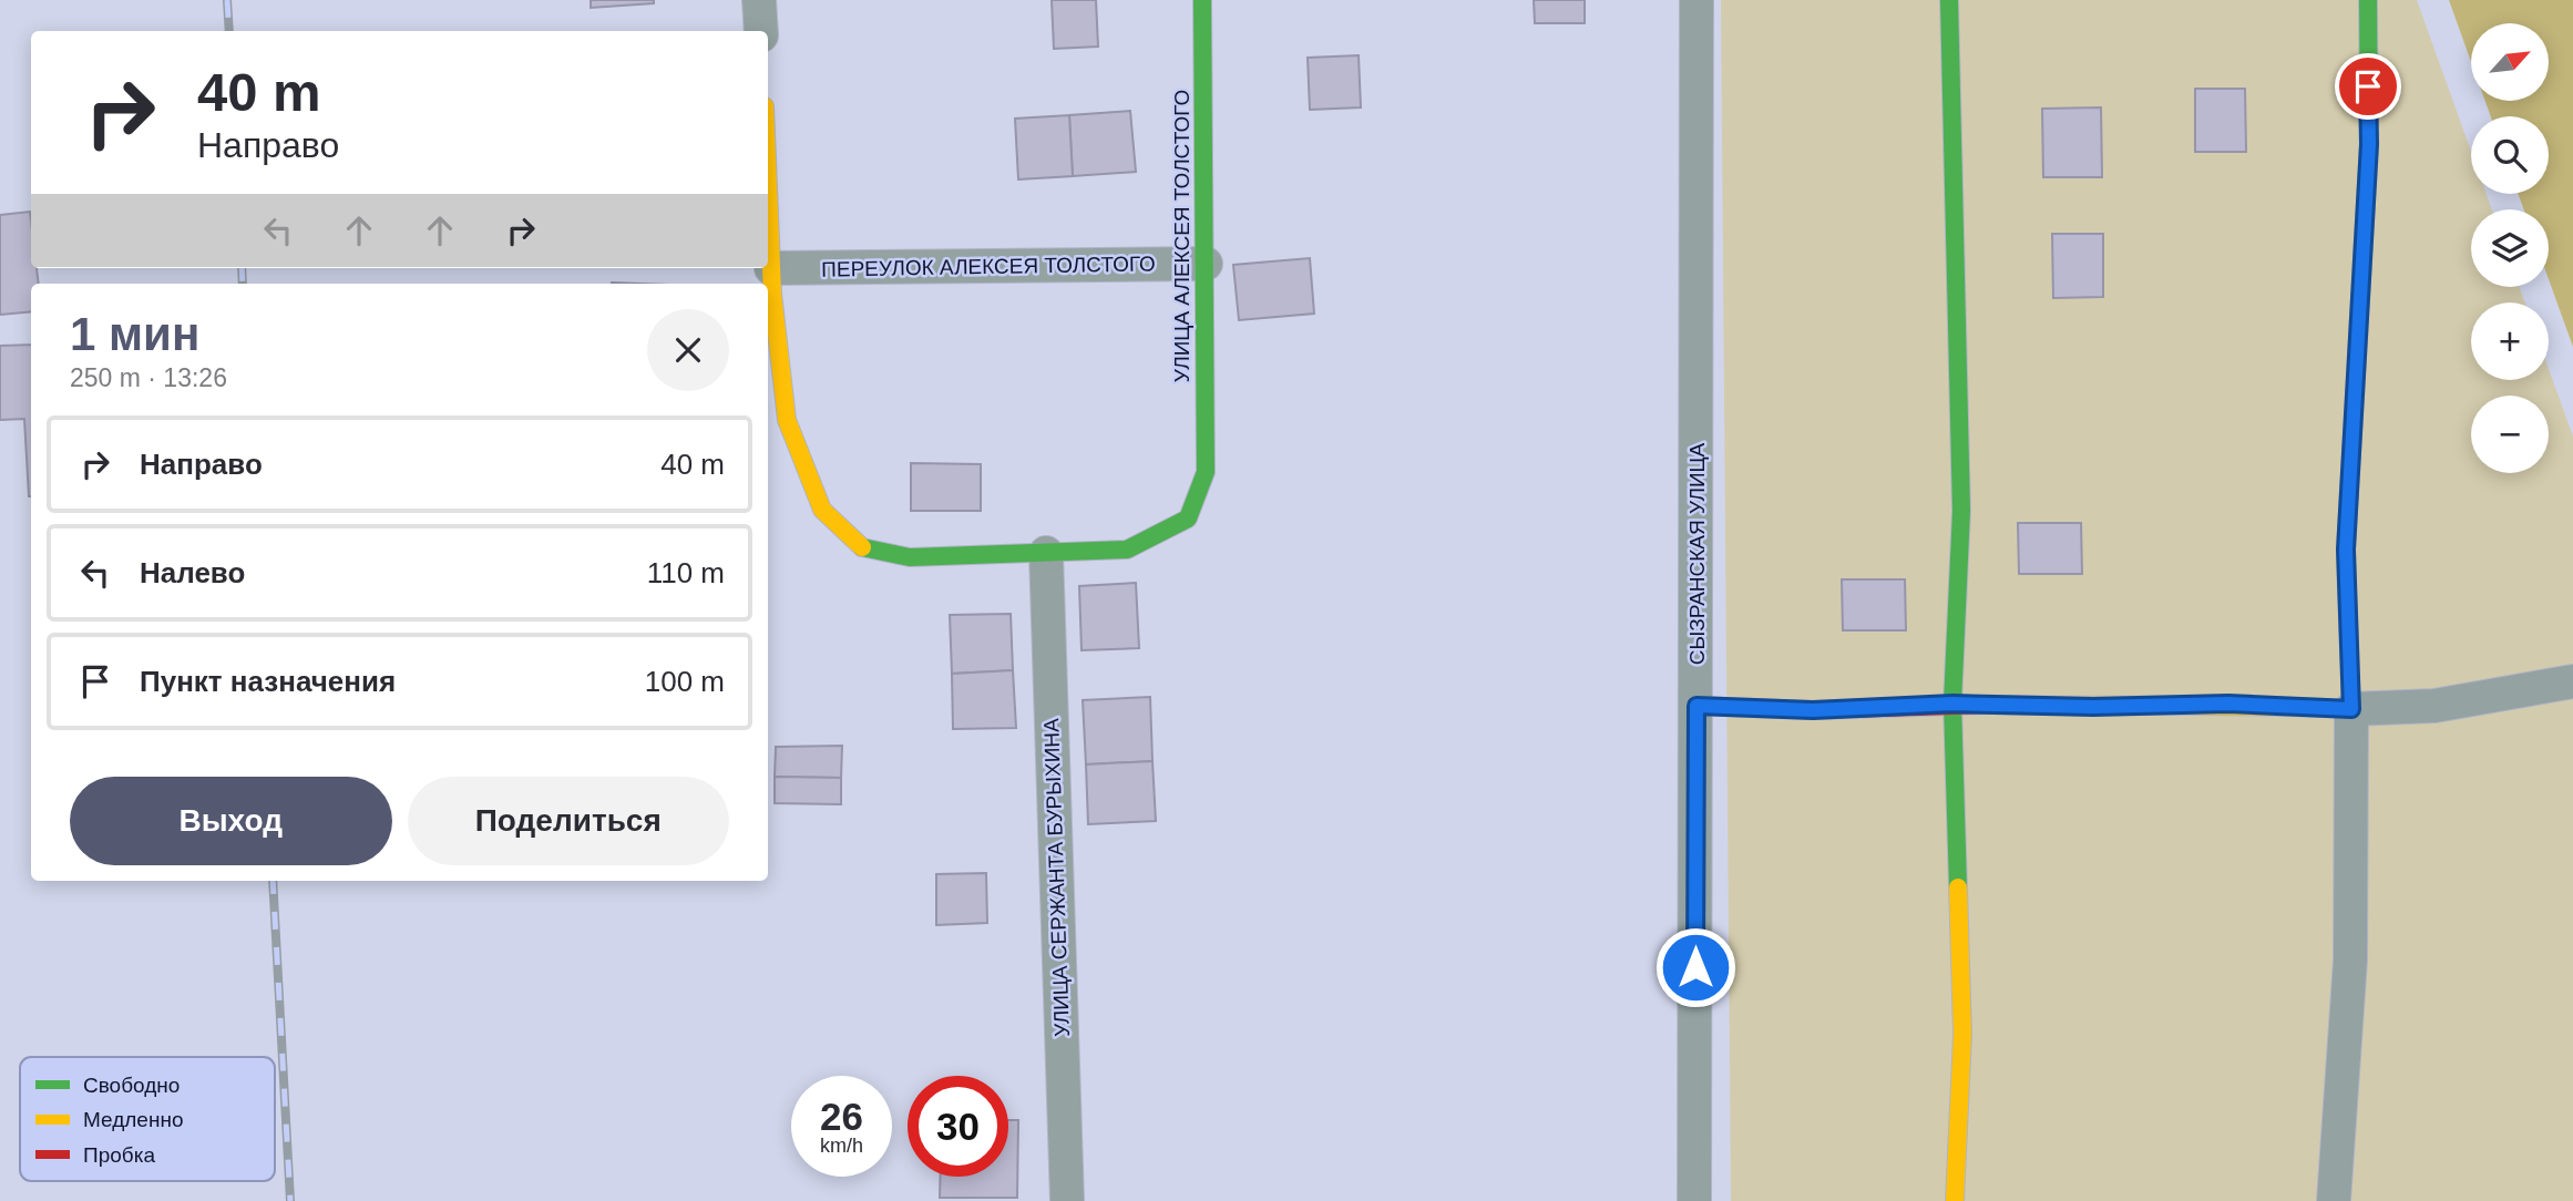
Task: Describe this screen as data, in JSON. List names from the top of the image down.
{
  "streets": {
    "street": [
      "УЛИЦА АЛЕКСЕЯ ТОЛСТОГО",
      "ПЕРЕУЛОК АЛЕКСЕЯ ТОЛСТОГО",
      "СЫЗРАНСКАЯ УЛИЦА",
      "УЛИЦА СЕРЖАНТА БУРЫХИНА"
    ]
  },
  "crossings": [
    ["УЛИЦА АЛЕКСЕЯ ТОЛСТОГО", "ПЕРЕУЛОК АЛЕКСЕЯ ТОЛСТОГО"],
    ["УЛИЦА АЛЕКСЕЯ ТОЛСТОГО", "УЛИЦА СЕРЖАНТА БУРЫХИНА"]
  ],
  "legend": ["Свободно", "Медленно", "Пробка"],
  "north": "top right",
  "page": {
    "map_buttons": ["+", "−"],
    "turn": ["40 m", "Направо"],
    "heading": ["1 мин", "250 m · 13:26"],
    "list": [
      {
        "name": "Направо",
        "value": "40 m"
      },
      {
        "name": "Налево",
        "value": "110 m"
      },
      {
        "name": "Пункт назначения",
        "value": "100 m"
      }
    ],
    "buttons": ["Выход", "Поделиться"],
    "speed": "26 km/h",
    "limit": "30"
  }
}
